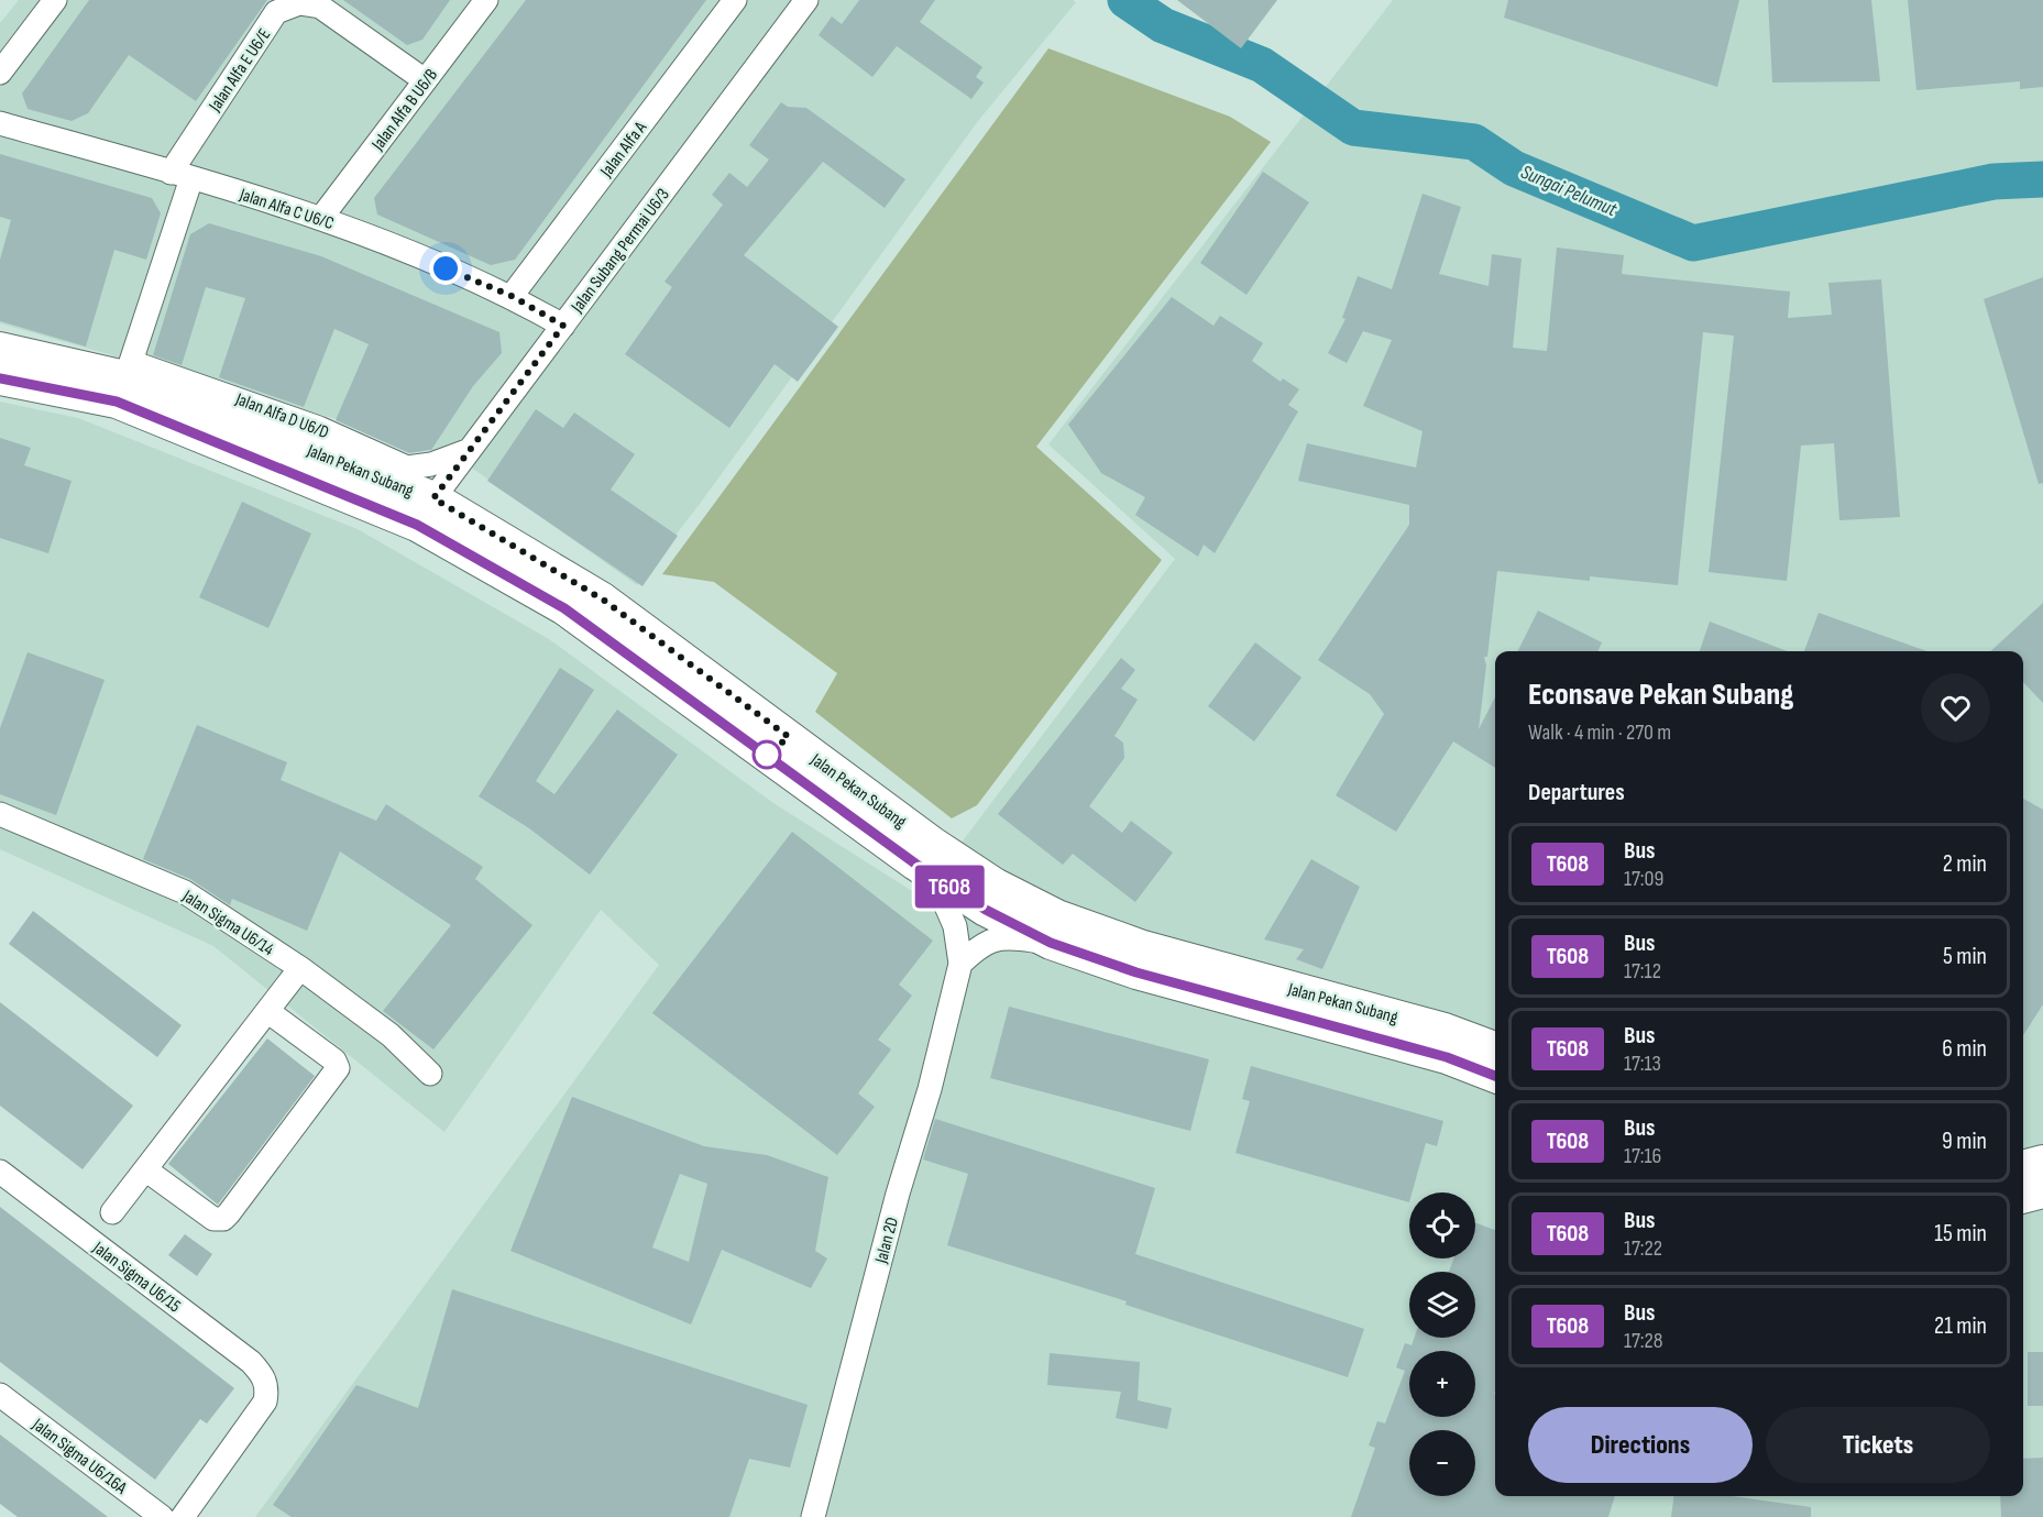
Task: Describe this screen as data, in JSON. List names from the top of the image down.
{
  "streets": {
    "main road": ["Jalan Pekan Subang"],
    "street": [
      "Jalan Alfa E U6/E",
      "Jalan Alfa B U6/B",
      "Jalan Alfa A",
      "Jalan Alfa C U6/C",
      "Jalan Subang Permai U6/3",
      "Jalan Alfa D U6/D",
      "Jalan Sigma U6/14",
      "Jalan 2D",
      "Jalan Sigma U6/15",
      "Jalan Sigma U6/16A"
    ]
  },
  "crossings": [
    ["Jalan Alfa E U6/E", "Jalan Alfa B U6/B"],
    ["Jalan Alfa E U6/E", "Jalan Alfa C U6/C"],
    ["Jalan Alfa E U6/E", "Jalan Alfa D U6/D"],
    ["Jalan Alfa E U6/E", "Jalan Pekan Subang"],
    ["Jalan Alfa B U6/B", "Jalan Alfa C U6/C"],
    ["Jalan Alfa A", "Jalan Alfa C U6/C"],
    ["Jalan Alfa C U6/C", "Jalan Subang Permai U6/3"],
    ["Jalan Subang Permai U6/3", "Jalan Alfa D U6/D"],
    ["Jalan Subang Permai U6/3", "Jalan Pekan Subang"],
    ["Jalan Alfa D U6/D", "Jalan Pekan Subang"],
    ["Jalan Pekan Subang", "Jalan 2D"]
  ],
  "water": ["Sungai Pelumut"],
  "lines": ["bus line T608"],
  "page": {
    "on_map": "T608",
    "heading": [
      ["Econsave Pekan Subang", "Walk · 4 min · 270 m"],
      "Departures"
    ],
    "list": [
      {
        "mark": "T608",
        "name": "Bus",
        "note": "17:09",
        "value": "2 min"
      },
      {
        "mark": "T608",
        "name": "Bus",
        "note": "17:12",
        "value": "5 min"
      },
      {
        "mark": "T608",
        "name": "Bus",
        "note": "17:13",
        "value": "6 min"
      },
      {
        "mark": "T608",
        "name": "Bus",
        "note": "17:16",
        "value": "9 min"
      },
      {
        "mark": "T608",
        "name": "Bus",
        "note": "17:22",
        "value": "15 min"
      },
      {
        "mark": "T608",
        "name": "Bus",
        "note": "17:28",
        "value": "21 min"
      }
    ],
    "map_buttons": ["+", "−"],
    "buttons": ["Directions", "Tickets"]
  }
}
